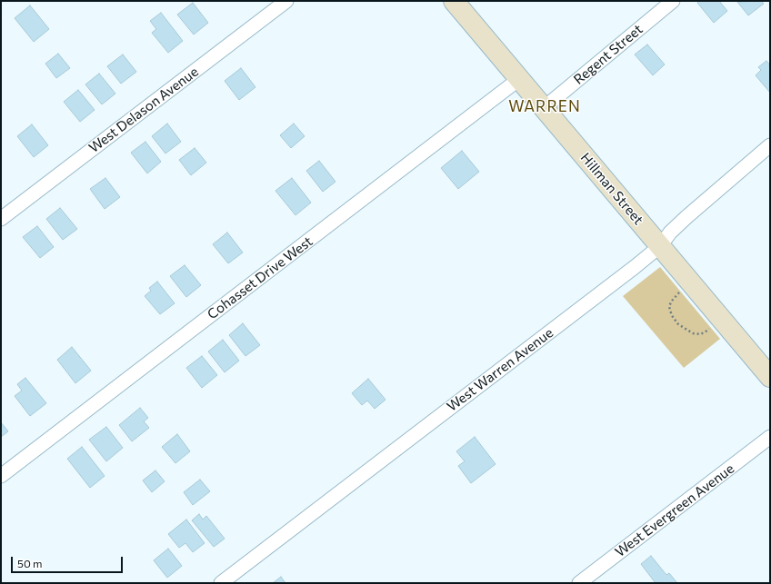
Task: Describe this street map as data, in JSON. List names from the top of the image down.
{
  "streets": {
    "street": [
      "Regent Street",
      "West Delason Avenue",
      "Hillman Street",
      "Cohasset Drive West",
      "West Warren Avenue",
      "West Evergreen Avenue"
    ]
  },
  "crossings": [
    ["Regent Street", "Hillman Street"],
    ["Hillman Street", "Cohasset Drive West"],
    ["Hillman Street", "West Warren Avenue"]
  ],
  "districts": ["WARREN"],
  "scale_bar": "50 m"
}
